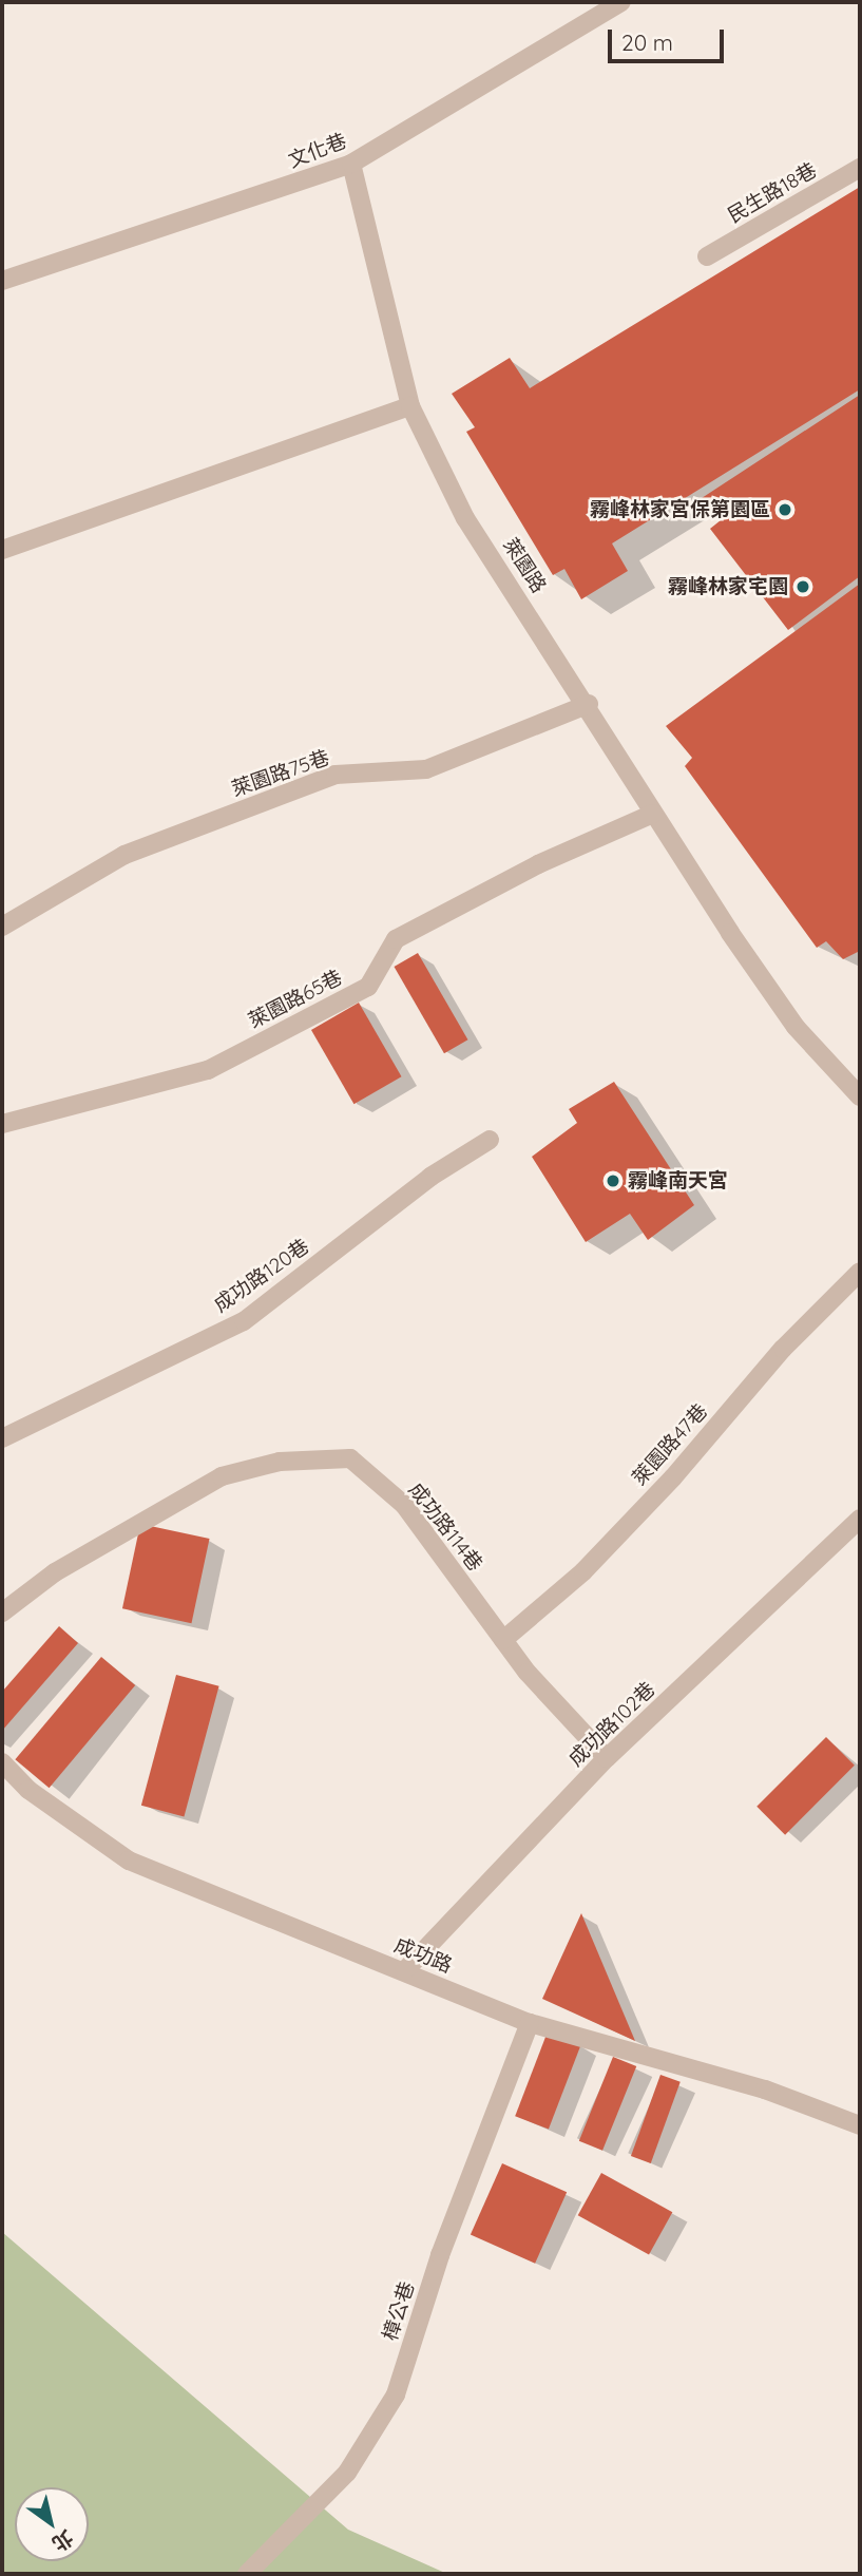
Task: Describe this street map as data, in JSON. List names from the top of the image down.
{
  "streets": {
    "street": [
      "文化巷",
      "民生路18巷",
      "萊園路",
      "萊園路75巷",
      "萊園路65巷",
      "成功路120巷",
      "萊園路47巷",
      "成功路114巷",
      "成功路102巷",
      "成功路",
      "樟公巷"
    ]
  },
  "crossings": [
    ["文化巷", "萊園路"],
    ["萊園路", "萊園路75巷"],
    ["萊園路", "萊園路65巷"],
    ["萊園路47巷", "成功路114巷"],
    ["成功路114巷", "成功路102巷"],
    ["成功路102巷", "成功路"],
    ["成功路", "樟公巷"]
  ],
  "places": ["霧峰林家宮保第園區", "霧峰林家宅園", "霧峰南天宮"],
  "scale_bar": "20 m",
  "north": "bottom right"
}
